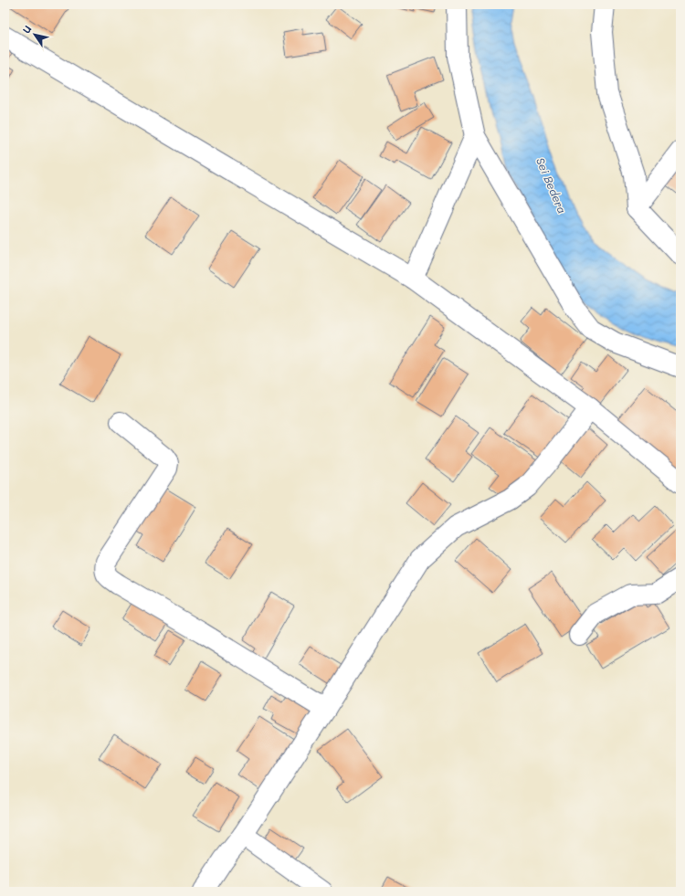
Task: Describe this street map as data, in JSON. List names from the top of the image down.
{
  "water": ["Sei Bedera"],
  "north": "top left"
}
